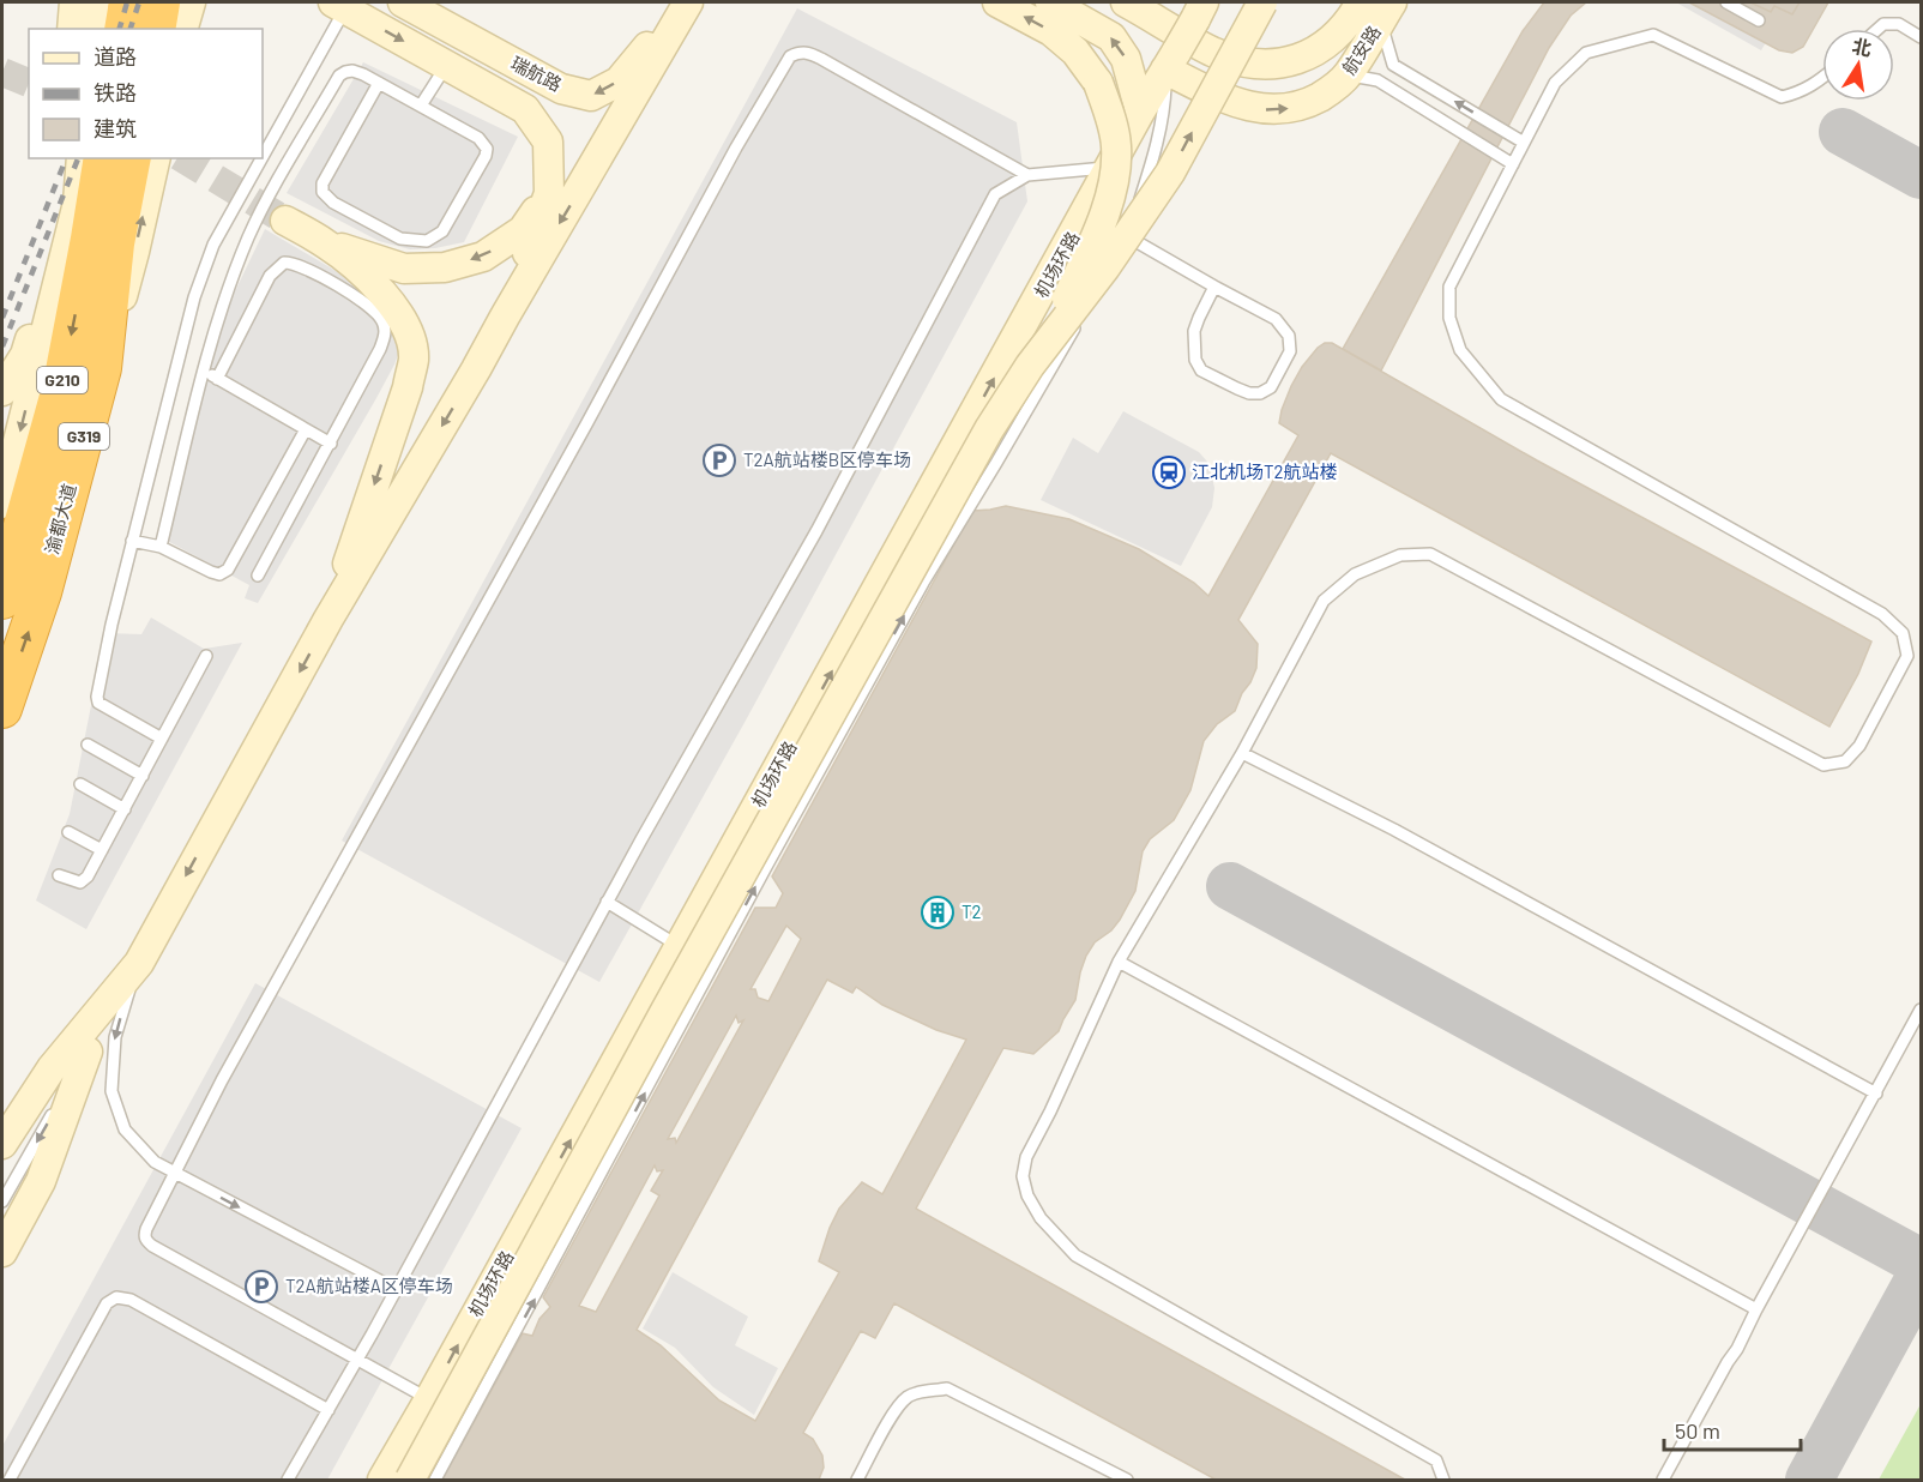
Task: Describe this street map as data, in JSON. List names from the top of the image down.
{
  "streets": {
    "highway": ["G210", "G319", "渝都大道"],
    "street": ["航安路", "瑞航路", "机场环路"]
  },
  "crossings": [
    ["航安路", "机场环路"]
  ],
  "places": {
    "parking": ["T2A航站楼B区停车场", "T2A航站楼A区停车场"],
    "station": ["江北机场T2航站楼"],
    "building": ["T2"]
  },
  "legend": ["道路", "铁路", "建筑"],
  "scale_bar": "50 m",
  "north": "top"
}
